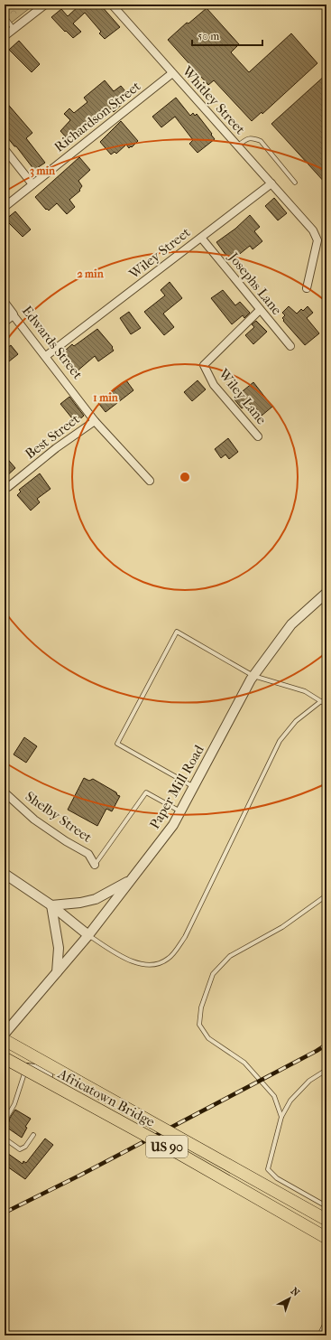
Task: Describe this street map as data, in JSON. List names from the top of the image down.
{
  "streets": {
    "main road": ["Africatown Bridge", "US 90"],
    "street": [
      "Whitley Street",
      "Richardson Street",
      "Wiley Street",
      "Josephs Lane",
      "Edwards Street",
      "Wiley Lane",
      "Best Street",
      "Paper Mill Road",
      "Shelby Street"
    ]
  },
  "crossings": [
    ["Whitley Street", "Richardson Street"],
    ["Whitley Street", "Wiley Street"],
    ["Wiley Street", "Josephs Lane"],
    ["Wiley Street", "Edwards Street"],
    ["Josephs Lane", "Wiley Lane"],
    ["Edwards Street", "Best Street"]
  ],
  "scale_bar": "50 m",
  "north": "top right",
  "rings": ["3 min", "2 min", "1 min"]
}
